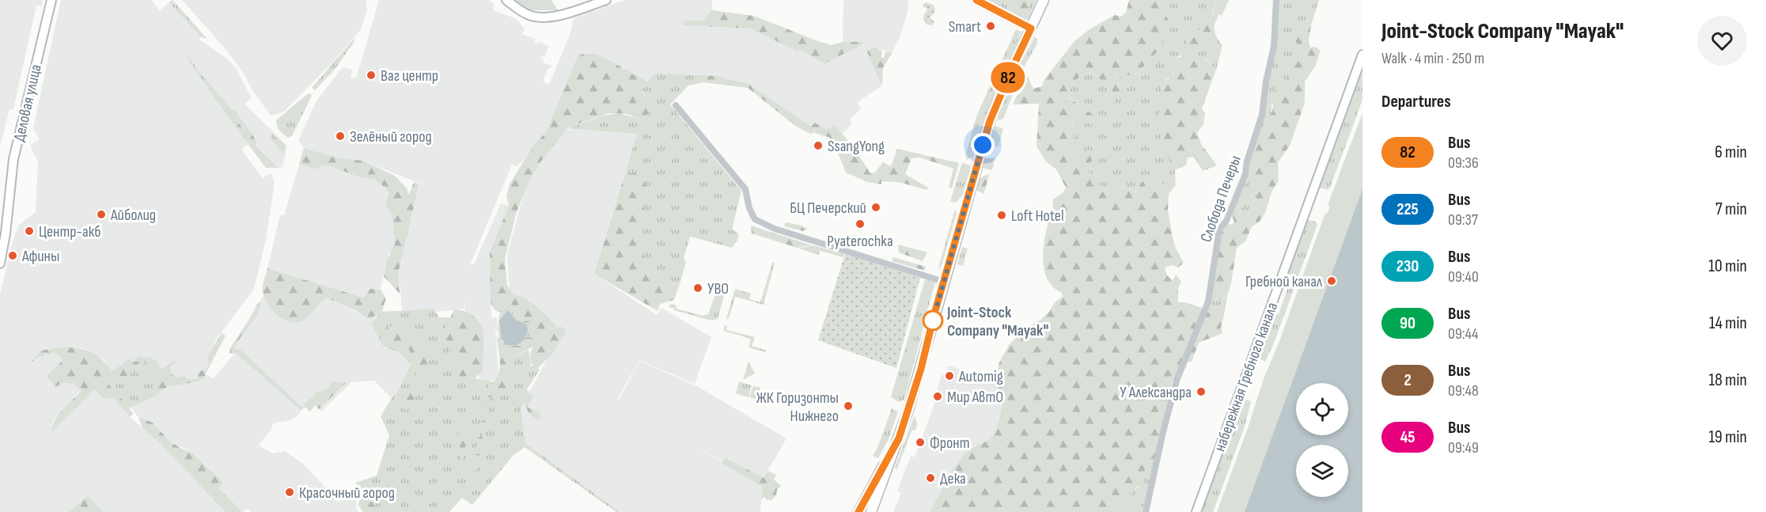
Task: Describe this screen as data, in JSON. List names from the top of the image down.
{
  "streets": {
    "street": ["Деловая улица", "Слобода Печеры", "набережная Гребного канала"]
  },
  "places": [
    "Smart",
    "Ваг центр",
    "Зелёный город",
    "SsangYong",
    "БЦ Печерский",
    "Айболид",
    "Loft Hotel",
    "Pyaterochka",
    "Центр-акб",
    "Афины",
    "Гребной канал",
    "УВО",
    "Joint-Stock Company \"Mayak\"",
    "Automig",
    "У Александра",
    "Мир АвтО",
    "ЖК Горизонты Нижнего",
    "Фронт",
    "Дека",
    "Красочный город"
  ],
  "lines": ["bus line 82"],
  "page": {
    "on_map": "82",
    "heading": [
      ["Joint-Stock Company \"Mayak\"", "Walk · 4 min · 250 m"],
      "Departures"
    ],
    "list": [
      {
        "mark": "82",
        "name": "Bus",
        "note": "09:36",
        "value": "6 min"
      },
      {
        "mark": "225",
        "name": "Bus",
        "note": "09:37",
        "value": "7 min"
      },
      {
        "mark": "230",
        "name": "Bus",
        "note": "09:40",
        "value": "10 min"
      },
      {
        "mark": "90",
        "name": "Bus",
        "note": "09:44",
        "value": "14 min"
      },
      {
        "mark": "2",
        "name": "Bus",
        "note": "09:48",
        "value": "18 min"
      },
      {
        "mark": "45",
        "name": "Bus",
        "note": "09:49",
        "value": "19 min"
      }
    ]
  }
}
